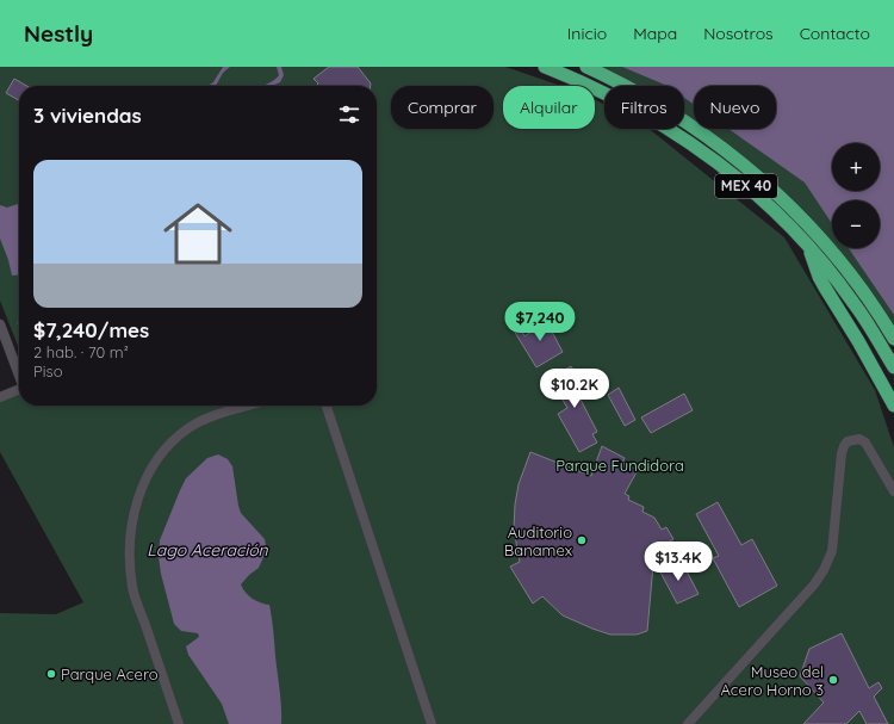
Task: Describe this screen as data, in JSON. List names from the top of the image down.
{
  "streets": {
    "highway": ["MEX 40"]
  },
  "water": ["Lago Aceración"],
  "parks": ["Parque Fundidora"],
  "places": ["Auditorio Banamex", "Parque Acero", "Museo del Acero Horno 3"],
  "page": {
    "header": "Nestly",
    "nav": [
      "Inicio",
      "Mapa",
      "Nosotros",
      "Contacto"
    ],
    "chip": [
      "Comprar",
      "Alquilar",
      "Filtros",
      "Nuevo"
    ],
    "heading": "3 viviendas",
    "map_buttons": ["+", "−"],
    "list": [
      {
        "name": "$7,240/mes",
        "note": "2 hab. · 70 m² · Piso"
      }
    ],
    "price": ["$7,240", "$10.2K", "$13.4K"]
  }
}
